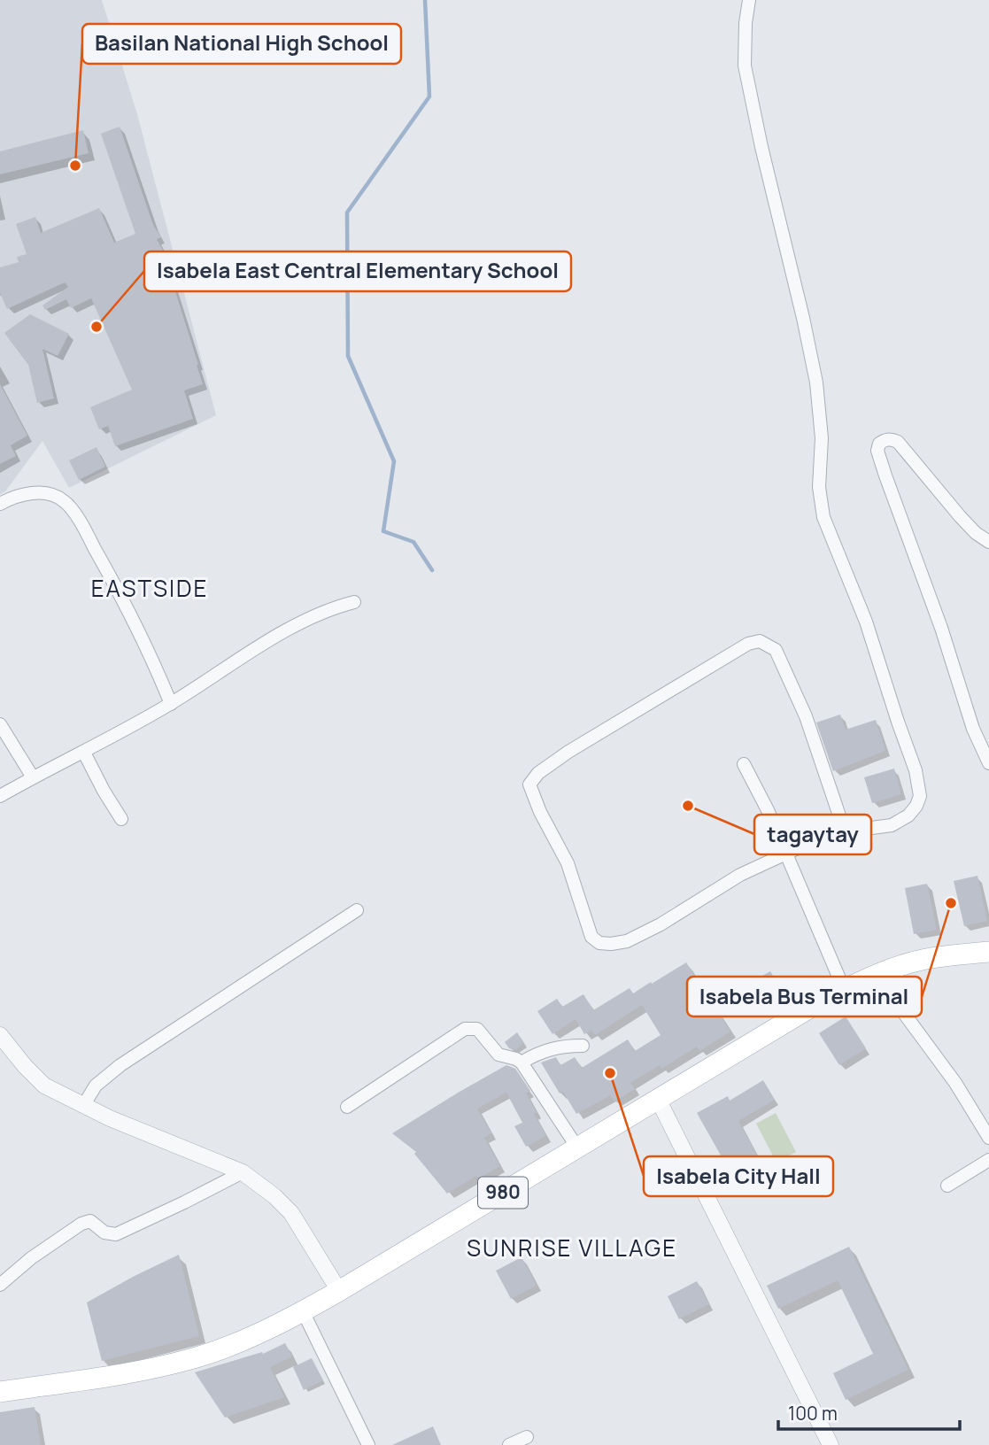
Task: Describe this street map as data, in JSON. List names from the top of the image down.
{
  "streets": {
    "main road": ["980"]
  },
  "districts": ["EASTSIDE", "SUNRISE VILLAGE"],
  "places": [
    "Basilan National High School",
    "Isabela East Central Elementary School",
    "tagaytay",
    "Isabela Bus Terminal",
    "Isabela City Hall"
  ],
  "scale_bar": "100 m"
}
